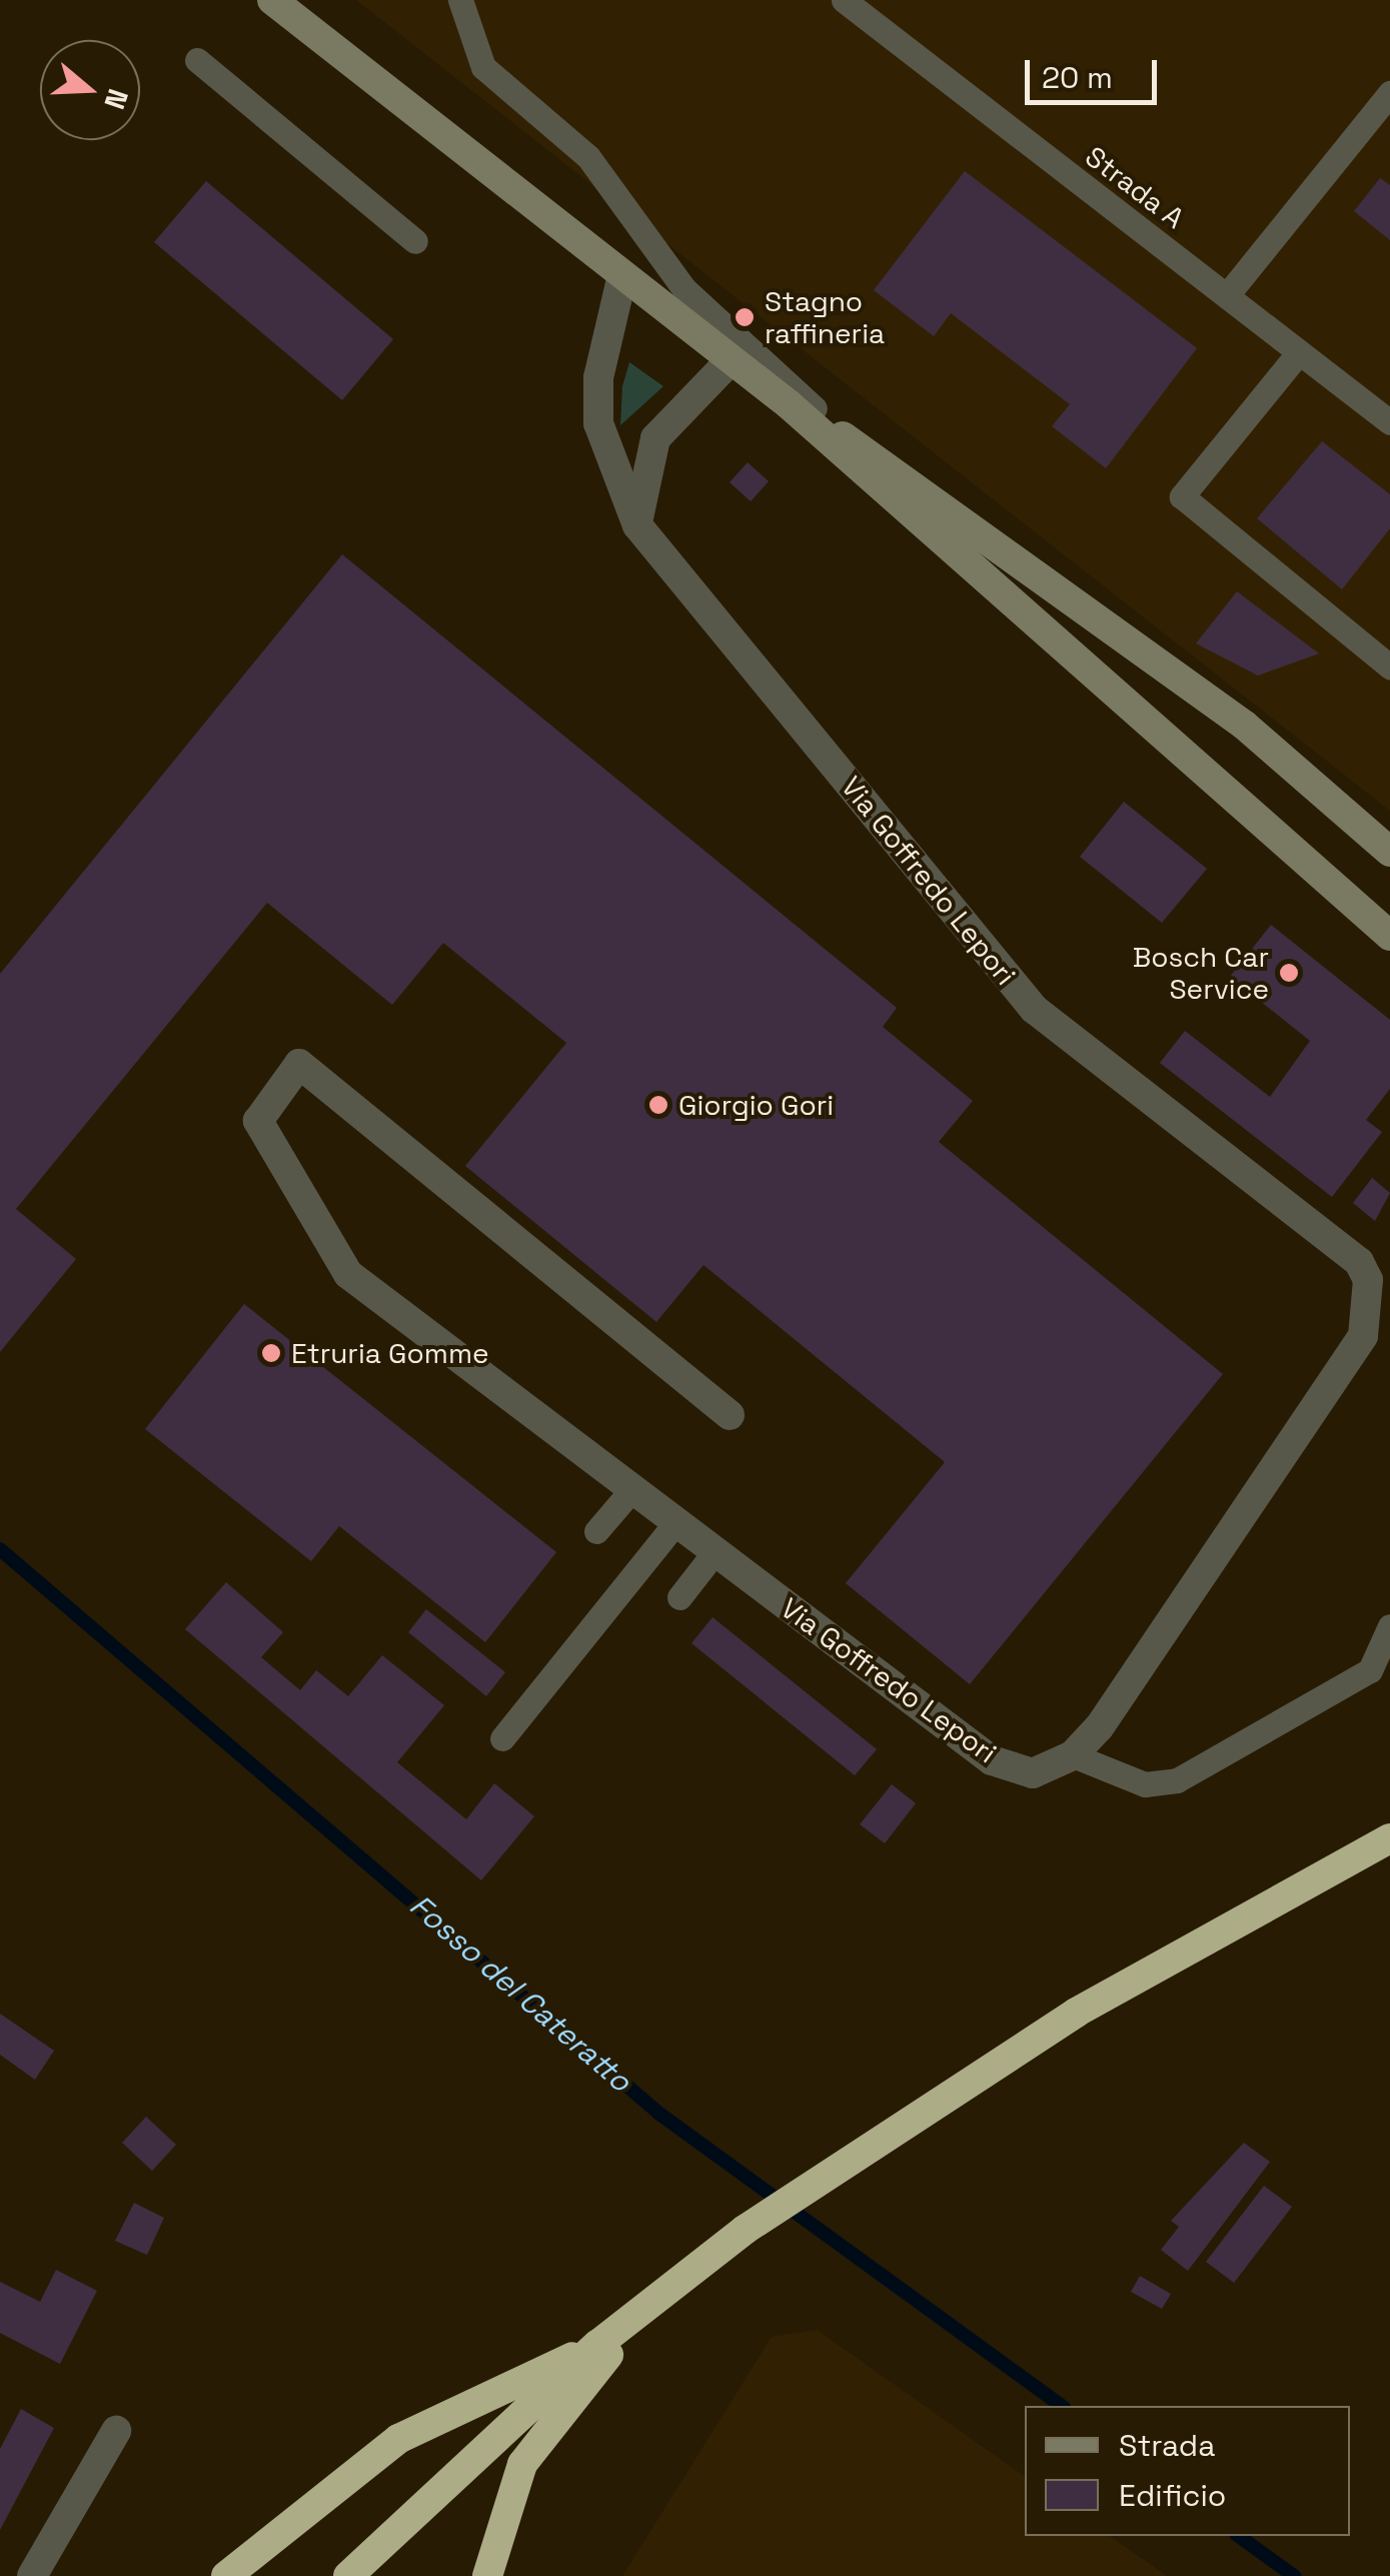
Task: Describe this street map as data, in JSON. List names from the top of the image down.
{
  "streets": {
    "street": ["Via Goffredo Lepori"],
    "lane": ["Strada A"]
  },
  "water": ["Fosso del Cateratto"],
  "places": [
    "Stagno raffineria",
    "Bosch Car Service",
    "Giorgio Gori",
    "Etruria Gomme"
  ],
  "legend": ["Strada", "Edificio"],
  "scale_bar": "20 m",
  "north": "right"
}
